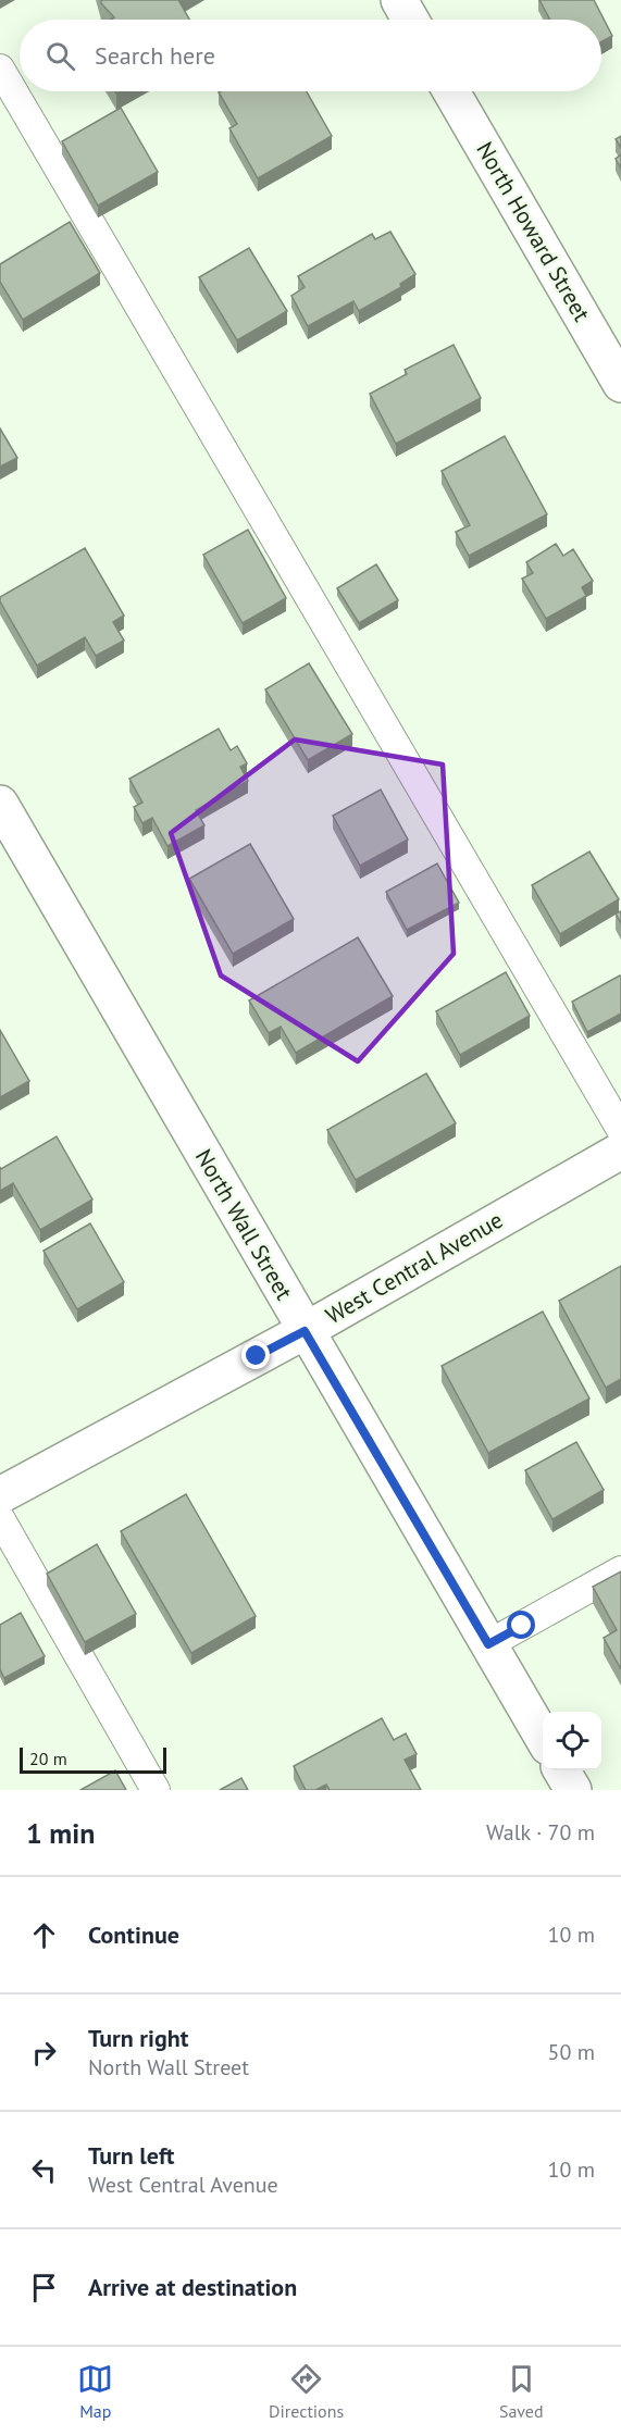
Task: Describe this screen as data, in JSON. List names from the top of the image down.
{
  "streets": {
    "street": ["North Howard Street", "North Wall Street", "West Central Avenue"]
  },
  "crossings": [
    ["North Wall Street", "West Central Avenue"]
  ],
  "scale_bar": "20 m",
  "page": {
    "search": "Search here",
    "scale": "20 m",
    "heading": ["1 min", "Walk · 70 m"],
    "list": [
      ["Continue", "10 m"],
      ["Turn right", "North Wall Street", "50 m"],
      ["Turn left", "West Central Avenue", "10 m"],
      "Arrive at destination"
    ],
    "nav": ["Map", "Directions", "Saved"]
  }
}
